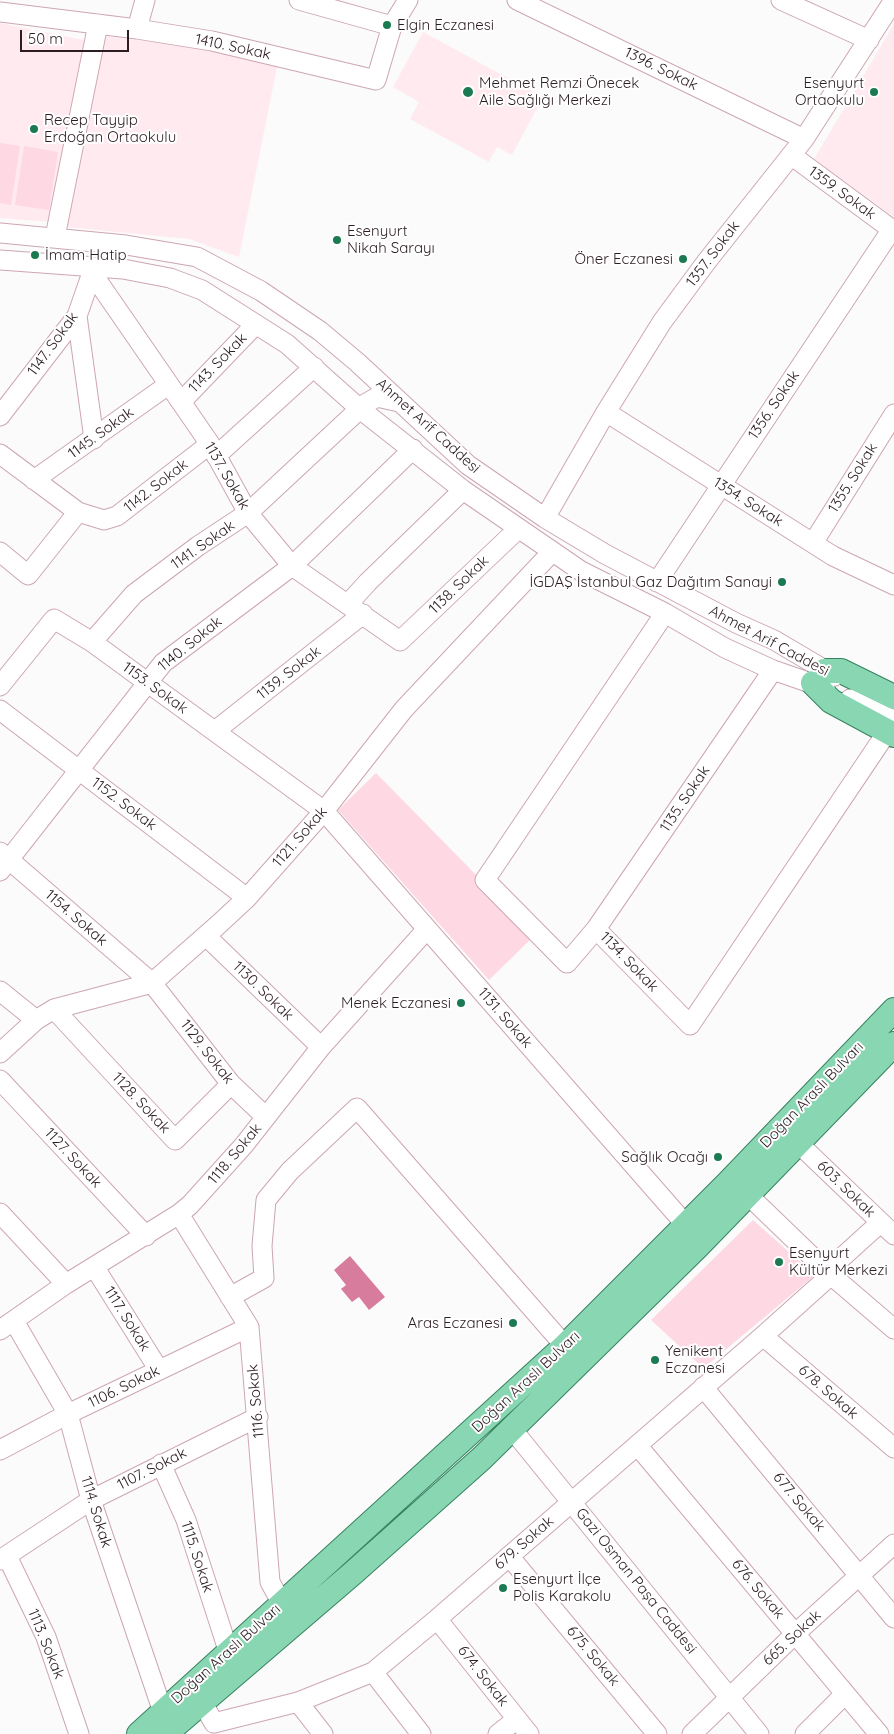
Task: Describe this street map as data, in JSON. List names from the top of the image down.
{
  "streets": {
    "main road": ["Doğan Araslı Bulvarı"],
    "street": [
      "1410. Sokak",
      "1396. Sokak",
      "1359. Sokak",
      "1357. Sokak",
      "1147. Sokak",
      "1143. Sokak",
      "1356. Sokak",
      "Ahmet Arif Caddesi",
      "1145. Sokak",
      "1137. Sokak",
      "1355. Sokak",
      "1142. Sokak",
      "1354. Sokak",
      "1141. Sokak",
      "1138. Sokak",
      "1140. Sokak",
      "1139. Sokak",
      "1153. Sokak",
      "1135. Sokak",
      "1152. Sokak",
      "1121. Sokak",
      "1154. Sokak",
      "1134. Sokak",
      "1130. Sokak",
      "1131. Sokak",
      "1129. Sokak",
      "1128. Sokak",
      "1118. Sokak",
      "1127. Sokak",
      "603. Sokak",
      "1117. Sokak",
      "1106. Sokak",
      "678. Sokak",
      "1116. Sokak",
      "1107. Sokak",
      "677. Sokak",
      "1114. Sokak",
      "679. Sokak",
      "1115. Sokak",
      "Gazi Osman Paşa Caddesi",
      "676. Sokak",
      "665. Sokak",
      "1113. Sokak",
      "675. Sokak",
      "674. Sokak"
    ]
  },
  "crossings": [
    ["1396. Sokak", "1357. Sokak"],
    ["1359. Sokak", "1357. Sokak"],
    ["1359. Sokak", "1356. Sokak"],
    ["1357. Sokak", "Ahmet Arif Caddesi"],
    ["1357. Sokak", "1354. Sokak"],
    ["1147. Sokak", "Ahmet Arif Caddesi"],
    ["1147. Sokak", "1137. Sokak"],
    ["1143. Sokak", "Ahmet Arif Caddesi"],
    ["1143. Sokak", "1137. Sokak"],
    ["1356. Sokak", "Ahmet Arif Caddesi"],
    ["1356. Sokak", "1354. Sokak"],
    ["Ahmet Arif Caddesi", "1137. Sokak"],
    ["Ahmet Arif Caddesi", "1142. Sokak"],
    ["Ahmet Arif Caddesi", "1141. Sokak"],
    ["Ahmet Arif Caddesi", "1138. Sokak"],
    ["Ahmet Arif Caddesi", "1140. Sokak"],
    ["Ahmet Arif Caddesi", "1139. Sokak"],
    ["Ahmet Arif Caddesi", "1135. Sokak"],
    ["Ahmet Arif Caddesi", "1121. Sokak"],
    ["Ahmet Arif Caddesi", "1134. Sokak"],
    ["1145. Sokak", "1137. Sokak"],
    ["1145. Sokak", "1142. Sokak"],
    ["1137. Sokak", "1142. Sokak"],
    ["1137. Sokak", "1141. Sokak"],
    ["1137. Sokak", "1138. Sokak"],
    ["1137. Sokak", "1140. Sokak"],
    ["1137. Sokak", "1139. Sokak"],
    ["1355. Sokak", "1354. Sokak"],
    ["1141. Sokak", "1153. Sokak"],
    ["1140. Sokak", "1153. Sokak"],
    ["1140. Sokak", "1152. Sokak"],
    ["1140. Sokak", "1154. Sokak"],
    ["1139. Sokak", "1153. Sokak"],
    ["1153. Sokak", "1121. Sokak"],
    ["1153. Sokak", "1131. Sokak"],
    ["1135. Sokak", "1134. Sokak"],
    ["1152. Sokak", "1121. Sokak"],
    ["1121. Sokak", "1154. Sokak"],
    ["1121. Sokak", "1130. Sokak"],
    ["1121. Sokak", "1131. Sokak"],
    ["1121. Sokak", "1129. Sokak"],
    ["1121. Sokak", "1128. Sokak"],
    ["1154. Sokak", "1129. Sokak"],
    ["1130. Sokak", "1118. Sokak"],
    ["1131. Sokak", "Doğan Araslı Bulvarı"],
    ["1131. Sokak", "1118. Sokak"],
    ["1129. Sokak", "1128. Sokak"],
    ["1129. Sokak", "1118. Sokak"],
    ["Doğan Araslı Bulvarı", "603. Sokak"],
    ["Doğan Araslı Bulvarı", "1116. Sokak"],
    ["Doğan Araslı Bulvarı", "1114. Sokak"],
    ["Doğan Araslı Bulvarı", "679. Sokak"],
    ["Doğan Araslı Bulvarı", "1115. Sokak"],
    ["Doğan Araslı Bulvarı", "Gazi Osman Paşa Caddesi"],
    ["1118. Sokak", "1127. Sokak"],
    ["1118. Sokak", "1117. Sokak"],
    ["1118. Sokak", "1116. Sokak"],
    ["1118. Sokak", "1114. Sokak"],
    ["603. Sokak", "679. Sokak"],
    ["1117. Sokak", "1106. Sokak"],
    ["1106. Sokak", "1116. Sokak"],
    ["1106. Sokak", "1114. Sokak"],
    ["678. Sokak", "679. Sokak"],
    ["1116. Sokak", "1107. Sokak"],
    ["1107. Sokak", "1114. Sokak"],
    ["1107. Sokak", "1115. Sokak"],
    ["1107. Sokak", "1113. Sokak"],
    ["677. Sokak", "679. Sokak"],
    ["677. Sokak", "665. Sokak"],
    ["679. Sokak", "Gazi Osman Paşa Caddesi"],
    ["679. Sokak", "676. Sokak"],
    ["679. Sokak", "675. Sokak"],
    ["679. Sokak", "674. Sokak"],
    ["Gazi Osman Paşa Caddesi", "665. Sokak"],
    ["676. Sokak", "665. Sokak"]
  ],
  "places": [
    "Elgin Eczanesi",
    "Mehmet Remzi Önecek Aile Sağlığı Merkezi",
    "Esenyurt Ortaokulu",
    "Recep Tayyip Erdoğan Ortaokulu",
    "Esenyurt Nikah Sarayı",
    "İmam Hatip",
    "Öner Eczanesi",
    "İGDAŞ İstanbul Gaz Dağıtım Sanayi",
    "Menek Eczanesi",
    "Sağlık Ocağı",
    "Esenyurt Kültür Merkezi",
    "Aras Eczanesi",
    "Yenikent Eczanesi",
    "Esenyurt İlçe Polis Karakolu"
  ],
  "scale_bar": "50 m"
}
